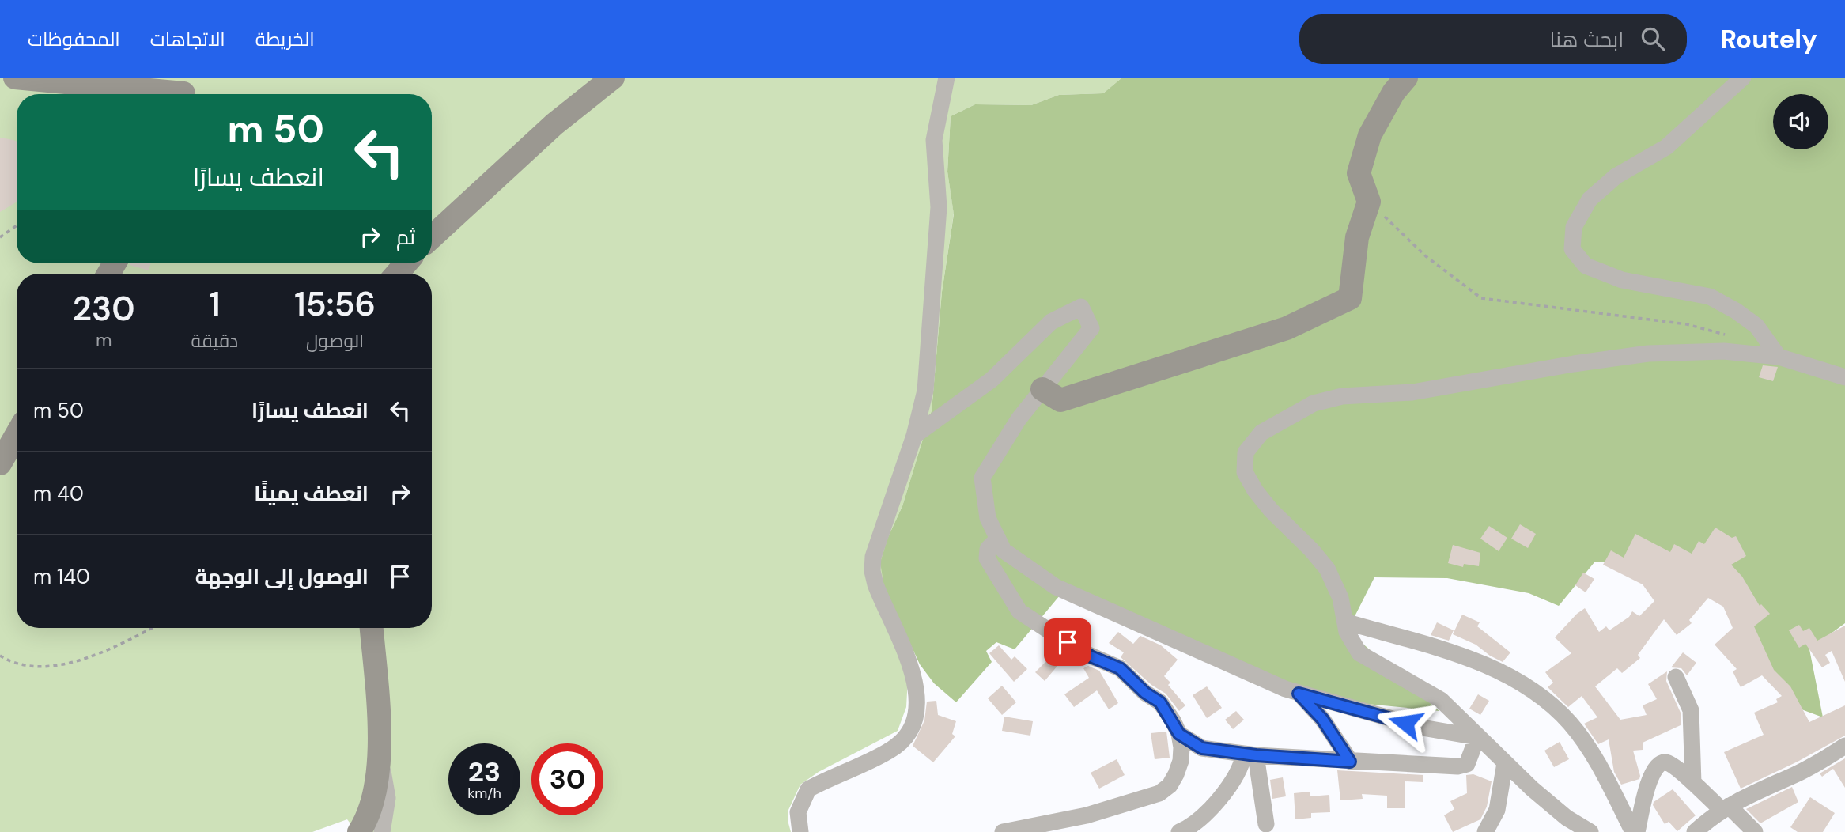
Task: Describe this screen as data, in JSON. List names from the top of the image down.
{
  "page": {
    "header": "Routely",
    "search": "ابحث هنا",
    "nav": ["الخريطة", "الاتجاهات", "المحفوظات"],
    "turn": ["50 m", "انعطف يسارًا"],
    "then": "ثم",
    "eta": [
      "15:56",
      "الوصول",
      "1",
      "دقيقة",
      "230",
      "m"
    ],
    "list": [
      {
        "name": "انعطف يسارًا",
        "value": "50 m"
      },
      {
        "name": "انعطف يمينًا",
        "value": "40 m"
      },
      {
        "name": "الوصول إلى الوجهة",
        "value": "140 m"
      }
    ],
    "speed": "23 km/h",
    "limit": "30"
  }
}
